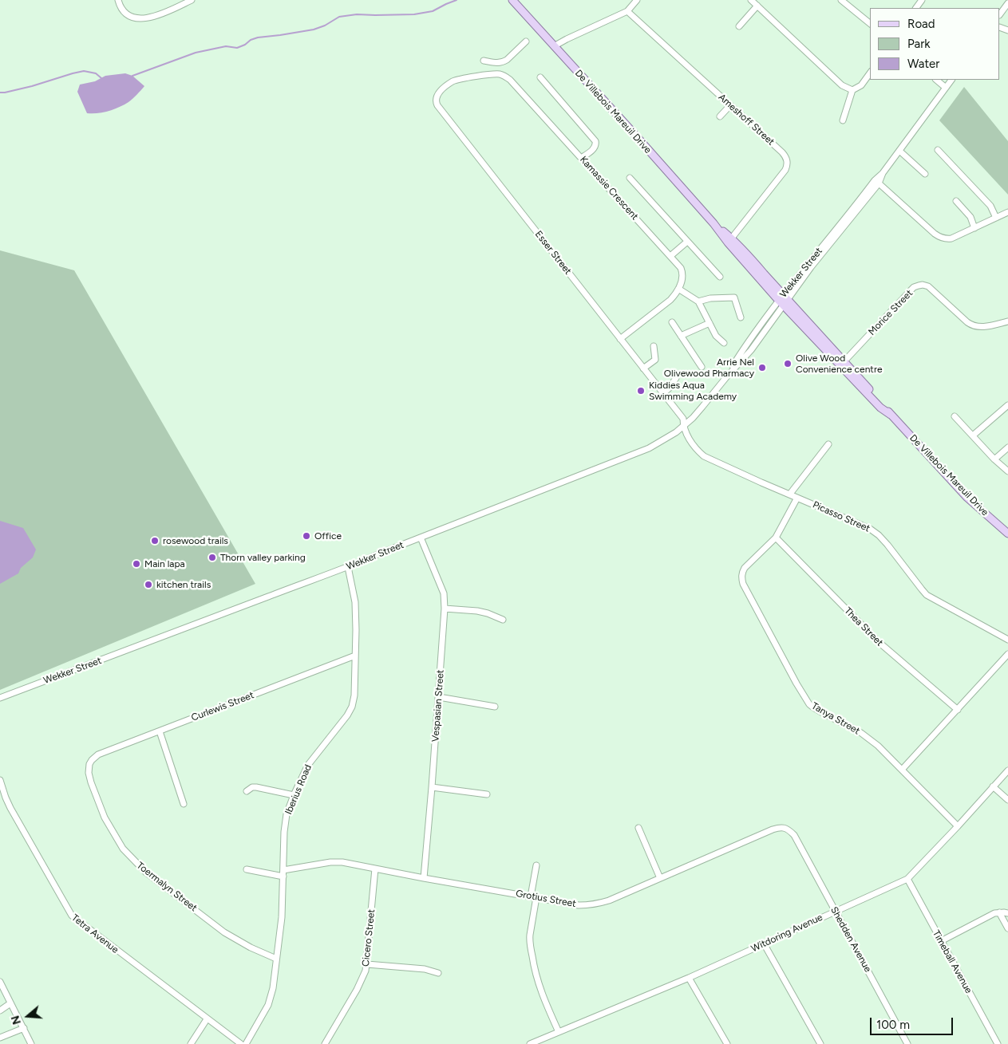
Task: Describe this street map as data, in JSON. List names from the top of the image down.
{
  "streets": {
    "main road": ["De Villebois Mareuil Drive"],
    "street": [
      "Ameshoff Street",
      "Kamassie Crescent",
      "Esser Street",
      "Wekker Street",
      "Morice Street",
      "Picasso Street",
      "Thea Street",
      "Vespasian Street",
      "Curlewis Street",
      "Tanya Street",
      "Iberius Road",
      "Toermalyn Street",
      "Grotius Street",
      "Witdoring Avenue",
      "Tetra Avenue",
      "Cicero Street",
      "Shedden Avenue",
      "Timeball Avenue"
    ]
  },
  "crossings": [
    ["De Villebois Mareuil Drive", "Ameshoff Street"],
    ["De Villebois Mareuil Drive", "Wekker Street"],
    ["De Villebois Mareuil Drive", "Morice Street"],
    ["Kamassie Crescent", "Esser Street"],
    ["Esser Street", "Wekker Street"],
    ["Esser Street", "Picasso Street"],
    ["Wekker Street", "Picasso Street"],
    ["Wekker Street", "Vespasian Street"],
    ["Wekker Street", "Iberius Road"],
    ["Thea Street", "Tanya Street"],
    ["Vespasian Street", "Grotius Street"],
    ["Curlewis Street", "Iberius Road"],
    ["Curlewis Street", "Toermalyn Street"],
    ["Tanya Street", "Witdoring Avenue"],
    ["Iberius Road", "Toermalyn Street"],
    ["Iberius Road", "Grotius Street"],
    ["Grotius Street", "Cicero Street"],
    ["Grotius Street", "Shedden Avenue"],
    ["Witdoring Avenue", "Shedden Avenue"],
    ["Witdoring Avenue", "Timeball Avenue"]
  ],
  "places": [
    "Olive Wood Convenience centre",
    "Arrie Nel Olivewood Pharmacy",
    "Kiddies Aqua Swimming Academy",
    "Office",
    "rosewood trails",
    "Thorn valley parking",
    "Main lapa",
    "kitchen trails"
  ],
  "legend": ["Road", "Park", "Water"],
  "scale_bar": "100 m",
  "north": "left"
}
